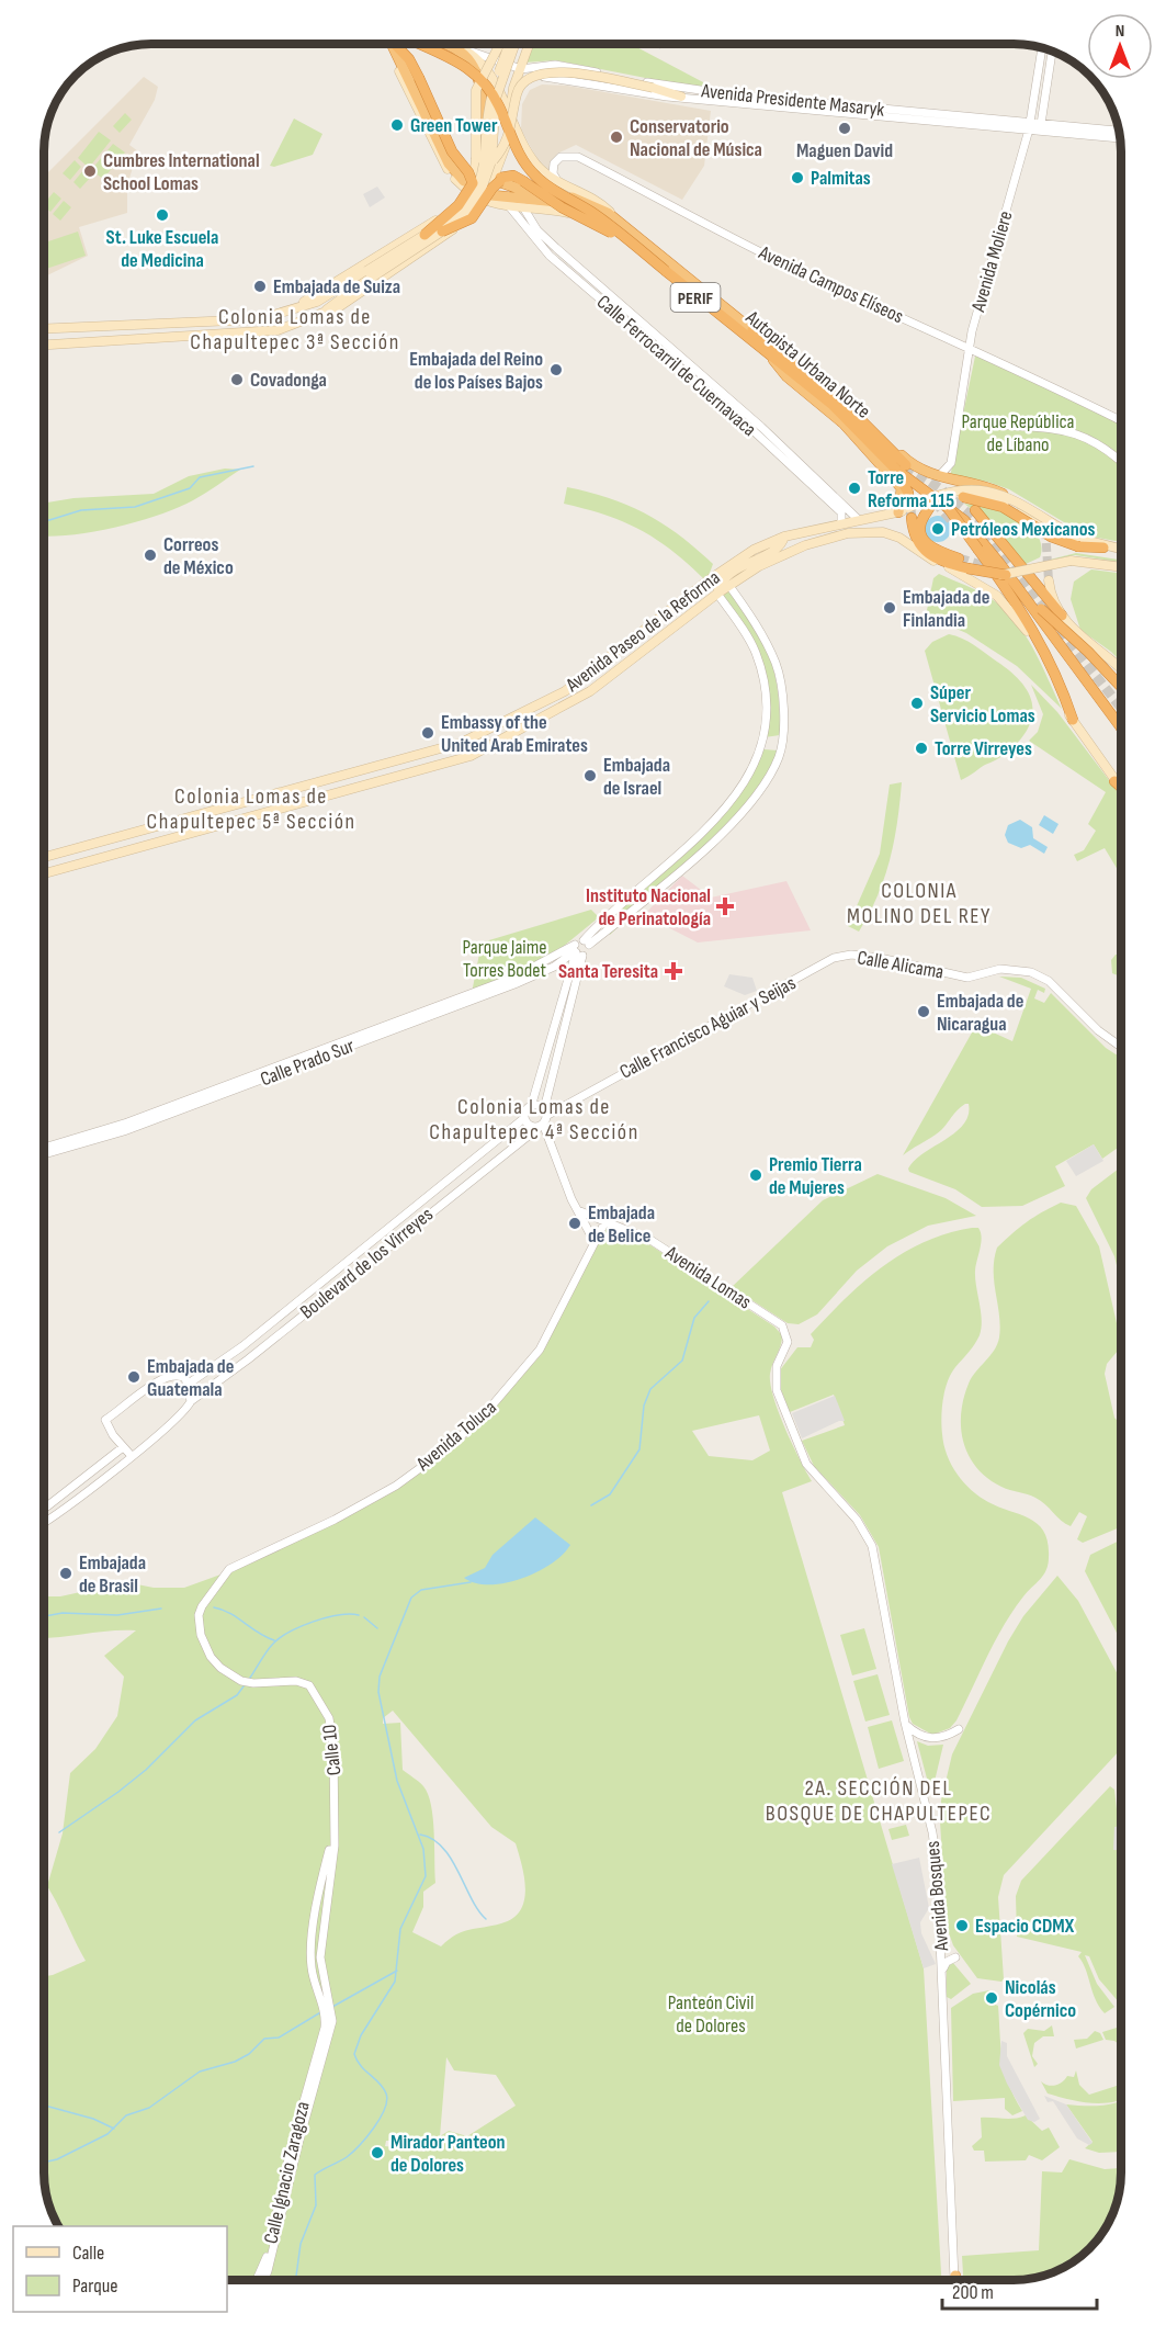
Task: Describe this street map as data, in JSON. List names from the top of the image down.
{
  "streets": {
    "highway": ["PERIF", "Autopista Urbana Norte"],
    "main road": ["Avenida Paseo de la Reforma"],
    "street": [
      "Avenida Presidente Masaryk",
      "Avenida Moliere",
      "Avenida Campos Elíseos",
      "Calle Ferrocarril de Cuernavaca",
      "Calle Alicama",
      "Calle Francisco Aguiar y Seijas",
      "Calle Prado Sur",
      "Boulevard de los Virreyes",
      "Avenida Lomas",
      "Avenida Toluca",
      "Calle 10",
      "Avenida Bosques",
      "Calle Ignacio Zaragoza"
    ]
  },
  "crossings": [
    ["Avenida Presidente Masaryk", "Avenida Moliere"],
    ["Avenida Moliere", "Avenida Campos Elíseos"],
    ["Calle Ferrocarril de Cuernavaca", "Avenida Paseo de la Reforma"],
    ["Calle Alicama", "Calle Francisco Aguiar y Seijas"],
    ["Calle Francisco Aguiar y Seijas", "Boulevard de los Virreyes"],
    ["Avenida Lomas", "Avenida Toluca"],
    ["Avenida Lomas", "Avenida Bosques"],
    ["Avenida Toluca", "Calle 10"],
    ["Calle 10", "Calle Ignacio Zaragoza"]
  ],
  "districts": [
    "Colonia Lomas de Chapultepec 3ª Sección",
    "Colonia Lomas de Chapultepec 5ª Sección",
    "COLONIA MOLINO DEL REY",
    "Colonia Lomas de Chapultepec 4ª Sección",
    "2A. SECCIÓN DEL BOSQUE DE CHAPULTEPEC"
  ],
  "parks": ["Parque República de Líbano", "Parque Jaime Torres Bodet", "Panteón Civil de Dolores"],
  "places": {
    "other": [
      "Green Tower",
      "Maguen David",
      "Conservatorio Nacional de Música",
      "Cumbres International School Lomas",
      "Palmitas",
      "St. Luke Escuela de Medicina",
      "Embajada de Suiza",
      "Embajada del Reino de los Países Bajos",
      "Covadonga",
      "Torre Reforma 115",
      "Petróleos Mexicanos",
      "Correos de México",
      "Embajada de Finlandia",
      "Súper Servicio Lomas",
      "Embassy of the United Arab Emirates",
      "Torre Virreyes",
      "Embajada de Israel",
      "Embajada de Nicaragua",
      "Premio Tierra de Mujeres",
      "Embajada de Belice",
      "Embajada de Guatemala",
      "Embajada de Brasil",
      "Espacio CDMX",
      "Nicolás Copérnico",
      "Mirador Panteon de Dolores"
    ],
    "health": ["Instituto Nacional de Perinatología", "Santa Teresita"]
  },
  "legend": ["Calle", "Parque"],
  "scale_bar": "200 m",
  "north": "top"
}
